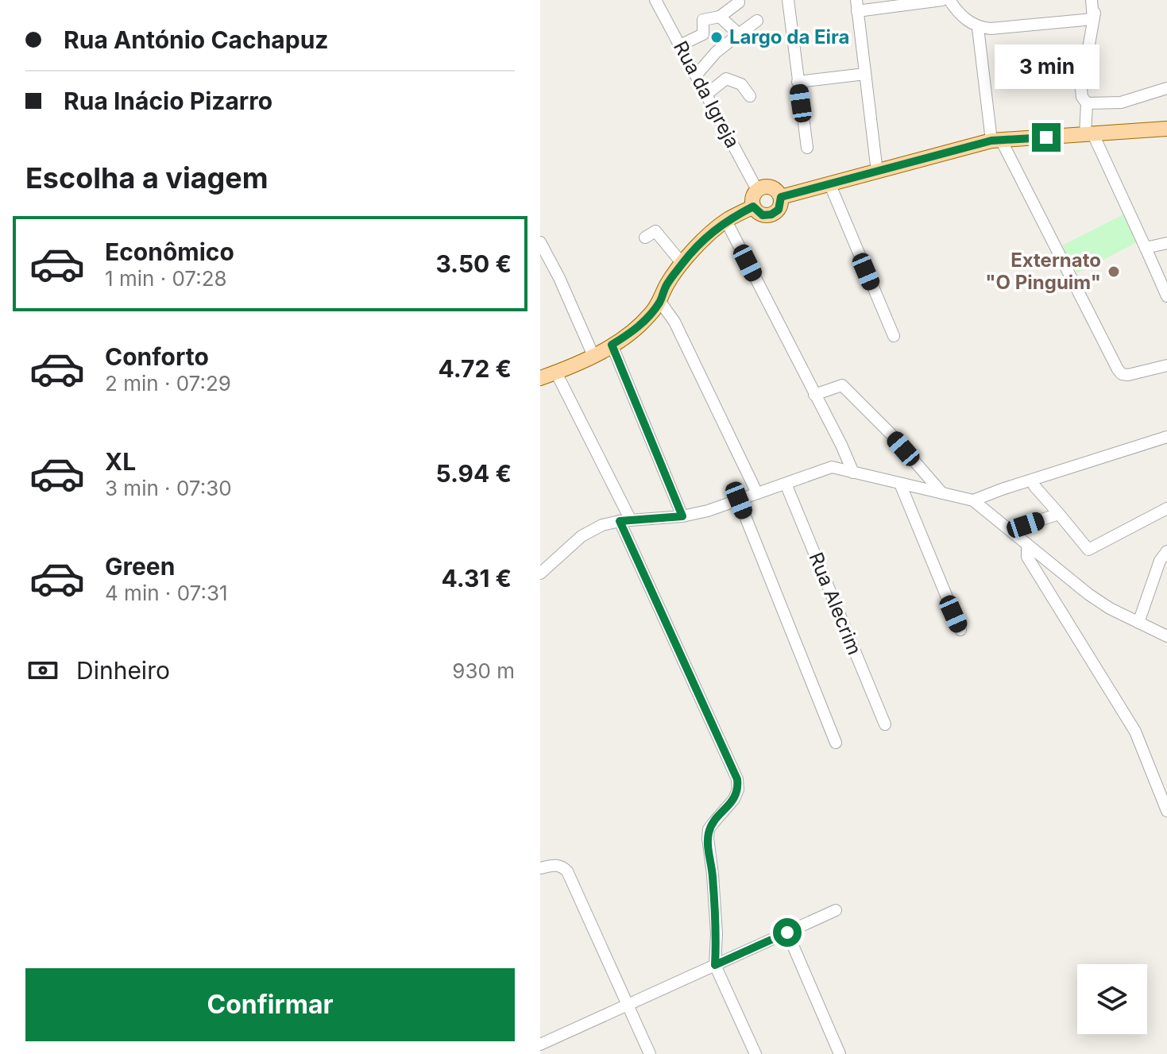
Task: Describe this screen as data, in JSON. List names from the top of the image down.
{
  "streets": {
    "street": ["Rua da Igreja", "Rua Alecrim"]
  },
  "places": ["Largo da Eira", "Externato \"O Pinguim\""],
  "page": {
    "banner": ["Rua António Cachapuz", "Rua Inácio Pizarro"],
    "bubble": "3 min",
    "heading": "Escolha a viagem",
    "list": [
      {
        "name": "Econômico",
        "note": "1 min · 07:28",
        "value": "3.50 €"
      },
      {
        "name": "Conforto",
        "note": "2 min · 07:29",
        "value": "4.72 €"
      },
      {
        "name": "XL",
        "note": "3 min · 07:30",
        "value": "5.94 €"
      },
      {
        "name": "Green",
        "note": "4 min · 07:31",
        "value": "4.31 €"
      }
    ],
    "pay": ["Dinheiro", "930 m"],
    "buttons": "Confirmar"
  }
}
